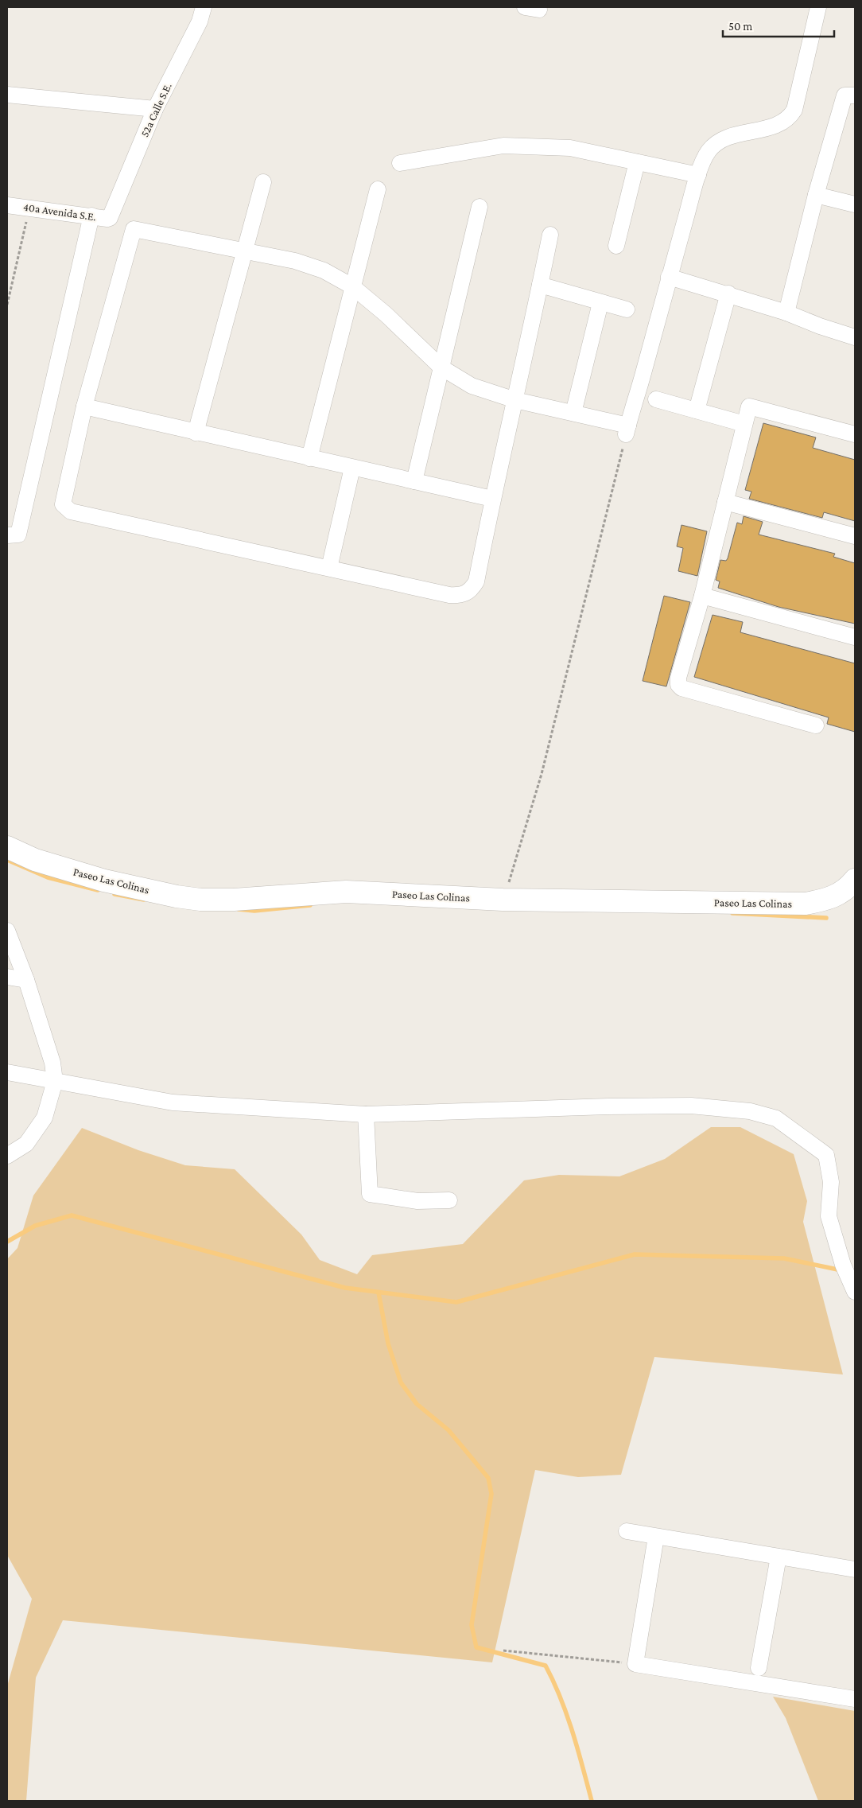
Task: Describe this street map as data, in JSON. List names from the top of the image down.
{
  "streets": {
    "street": ["52a Calle S.E.", "40a Avenida S.E.", "Paseo Las Colinas"]
  },
  "crossings": [
    ["52a Calle S.E.", "40a Avenida S.E."]
  ],
  "scale_bar": "50 m"
}
